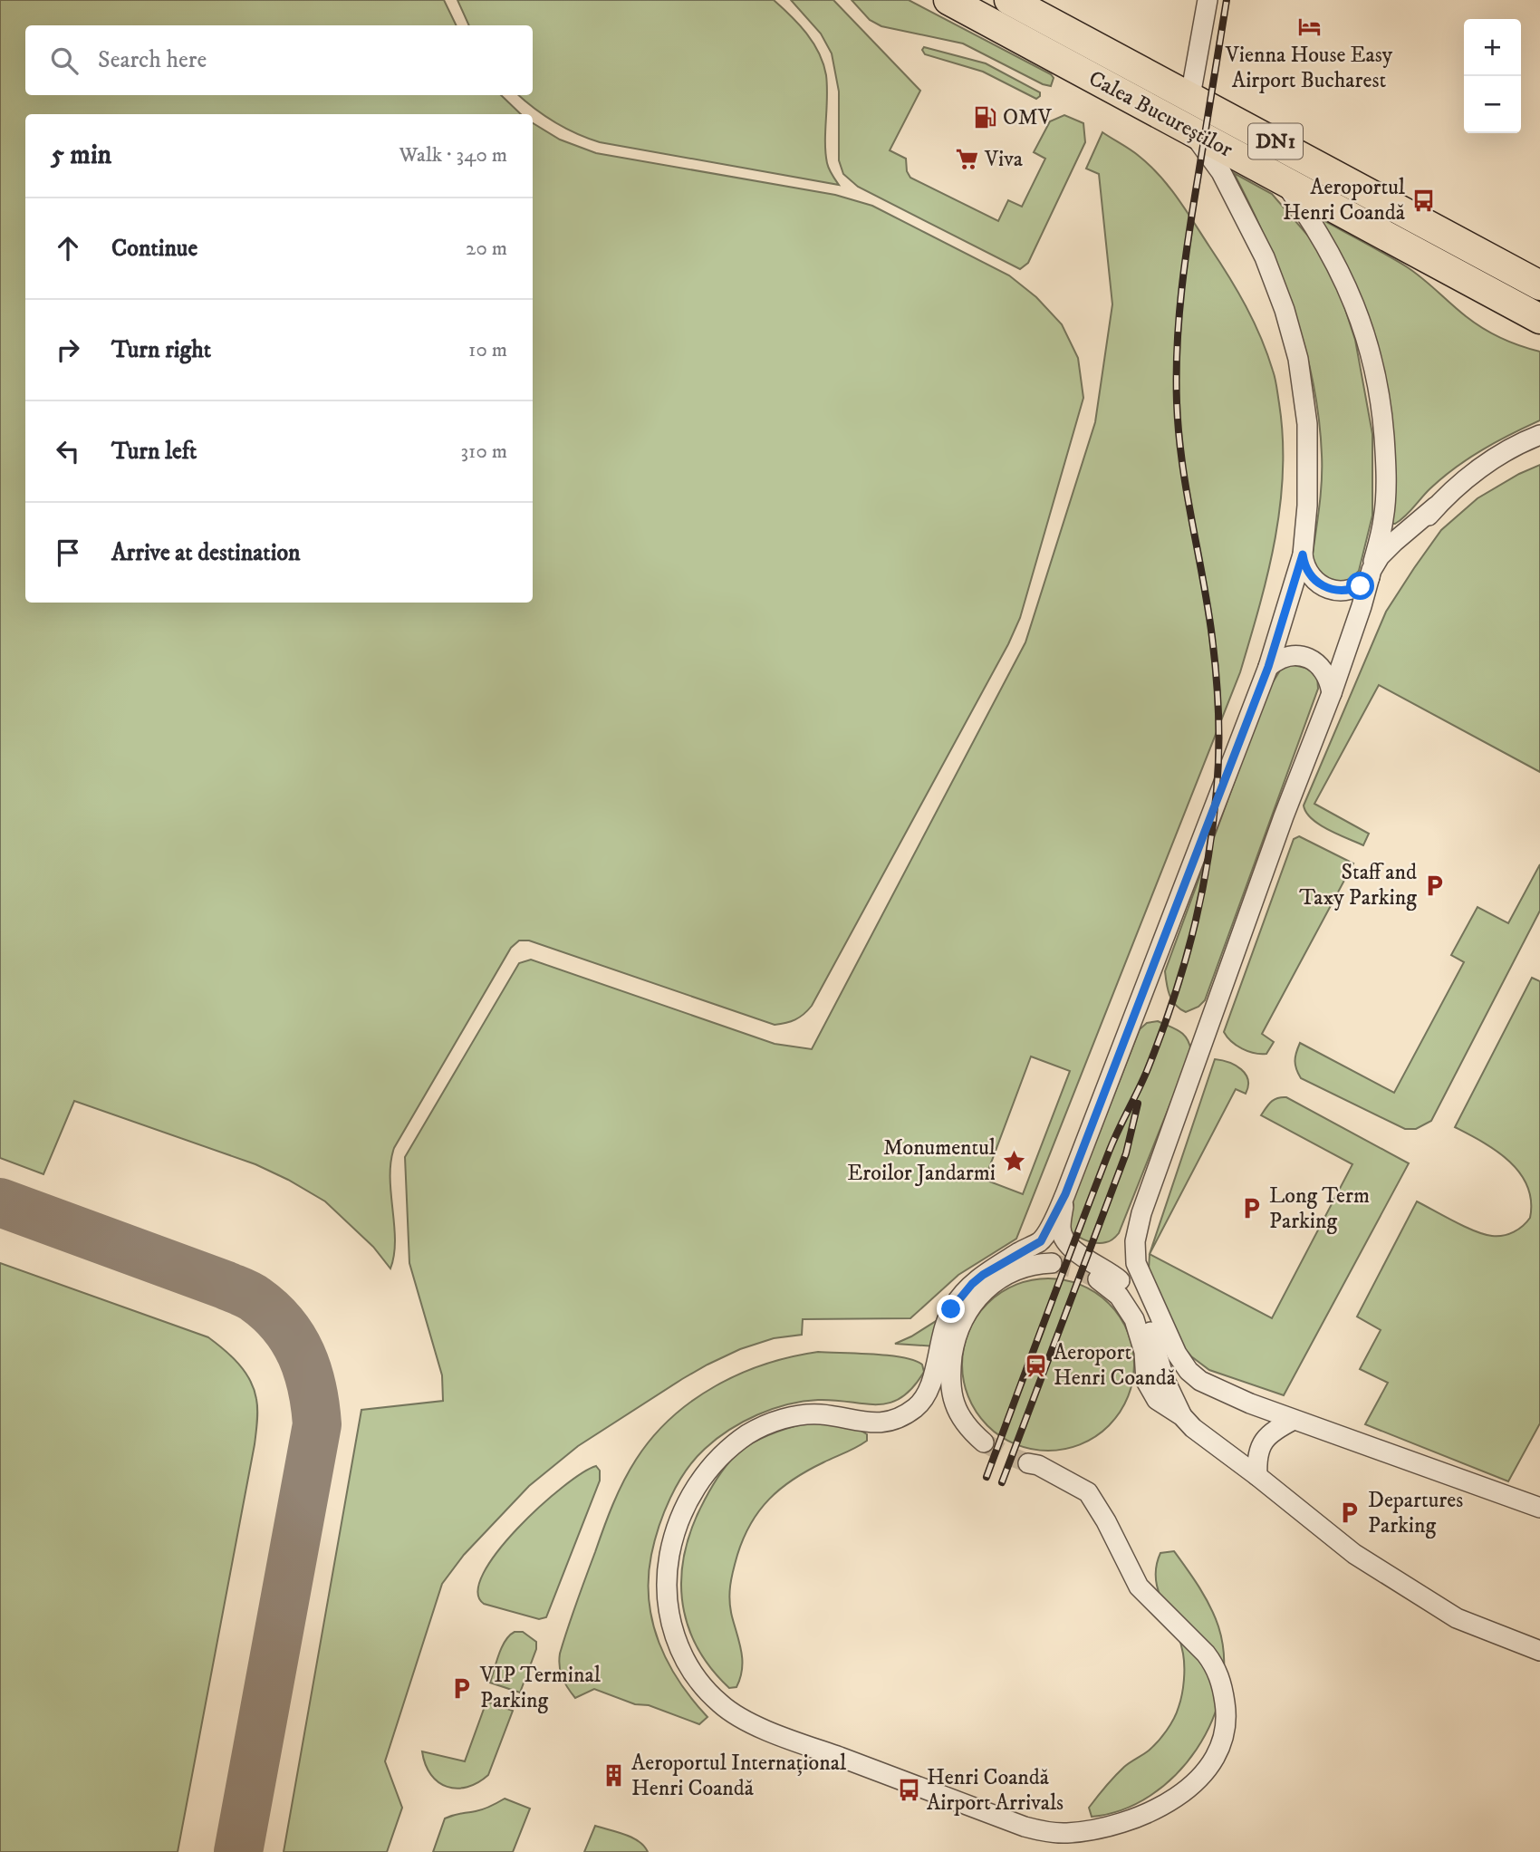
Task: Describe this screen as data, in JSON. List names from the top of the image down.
{
  "streets": {
    "highway": ["Calea Bucureștilor", "DN1"]
  },
  "places": {
    "hotel": ["Vienna House Easy Airport Bucharest"],
    "fuel station": ["OMV"],
    "supermarket": ["Viva"],
    "bus stop": ["Aeroportul Henri Coandă", "Henri Coandă Airport Arrivals"],
    "parking": [
      "Staff and Taxy Parking",
      "Long Term Parking",
      "Departures Parking",
      "VIP Terminal Parking"
    ],
    "place": ["Monumentul Eroilor Jandarmi"],
    "station": ["Aeroport Henri Coandă"],
    "building": ["Aeroportul Internațional Henri Coandă"]
  },
  "page": {
    "map_buttons": ["+", "−"],
    "search": "Search here",
    "heading": ["5 min", "Walk · 340 m"],
    "list": [
      ["Continue", "20 m"],
      ["Turn right", "10 m"],
      ["Turn left", "310 m"],
      "Arrive at destination"
    ]
  }
}
